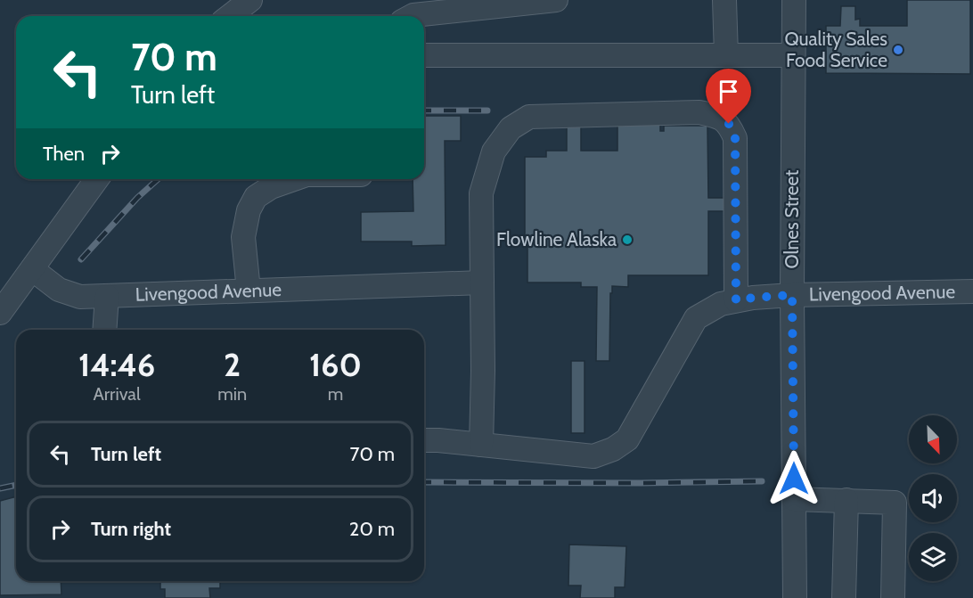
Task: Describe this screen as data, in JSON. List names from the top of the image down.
{
  "streets": {
    "street": ["Olnes Street", "Livengood Avenue"]
  },
  "crossings": [
    ["Olnes Street", "Livengood Avenue"]
  ],
  "places": ["Quality Sales Food Service", "Flowline Alaska"],
  "north": "bottom right",
  "page": {
    "turn": ["70 m", "Turn left"],
    "then": "Then",
    "eta": [
      "14:46",
      "Arrival",
      "2",
      "min",
      "160",
      "m"
    ],
    "list": [
      {
        "name": "Turn left",
        "value": "70 m"
      },
      {
        "name": "Turn right",
        "value": "20 m"
      }
    ]
  }
}
